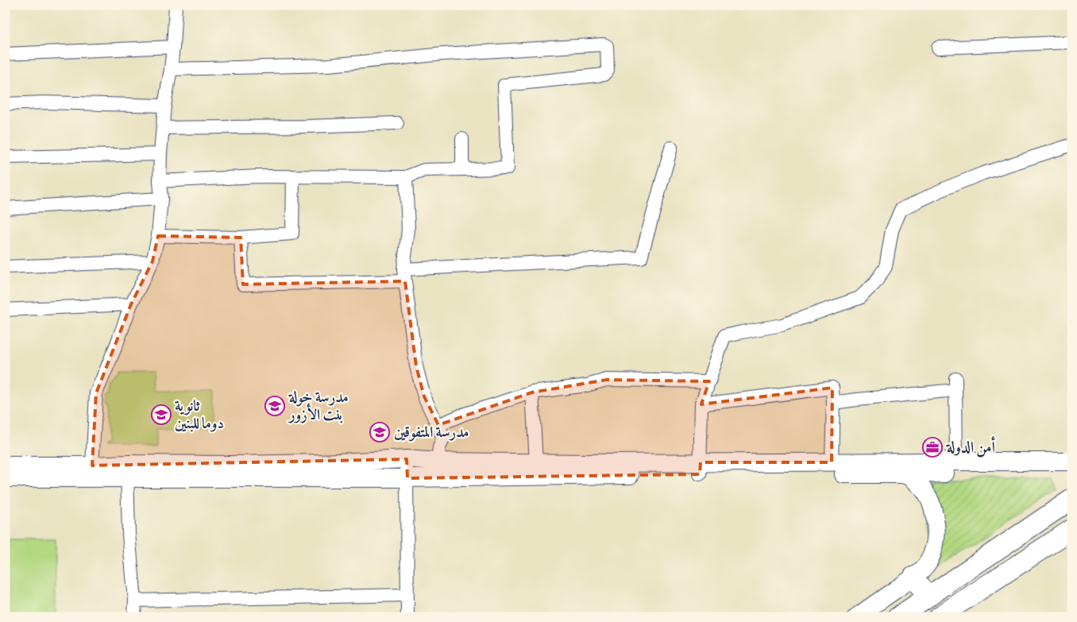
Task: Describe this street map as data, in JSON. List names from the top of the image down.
{
  "places": {
    "school or university": ["مدرسة خولة بنت الأزور", "ثانوية دوما للبنين", "مدرسة المتفوقين"],
    "office": ["أمن الدولة"]
  }
}
